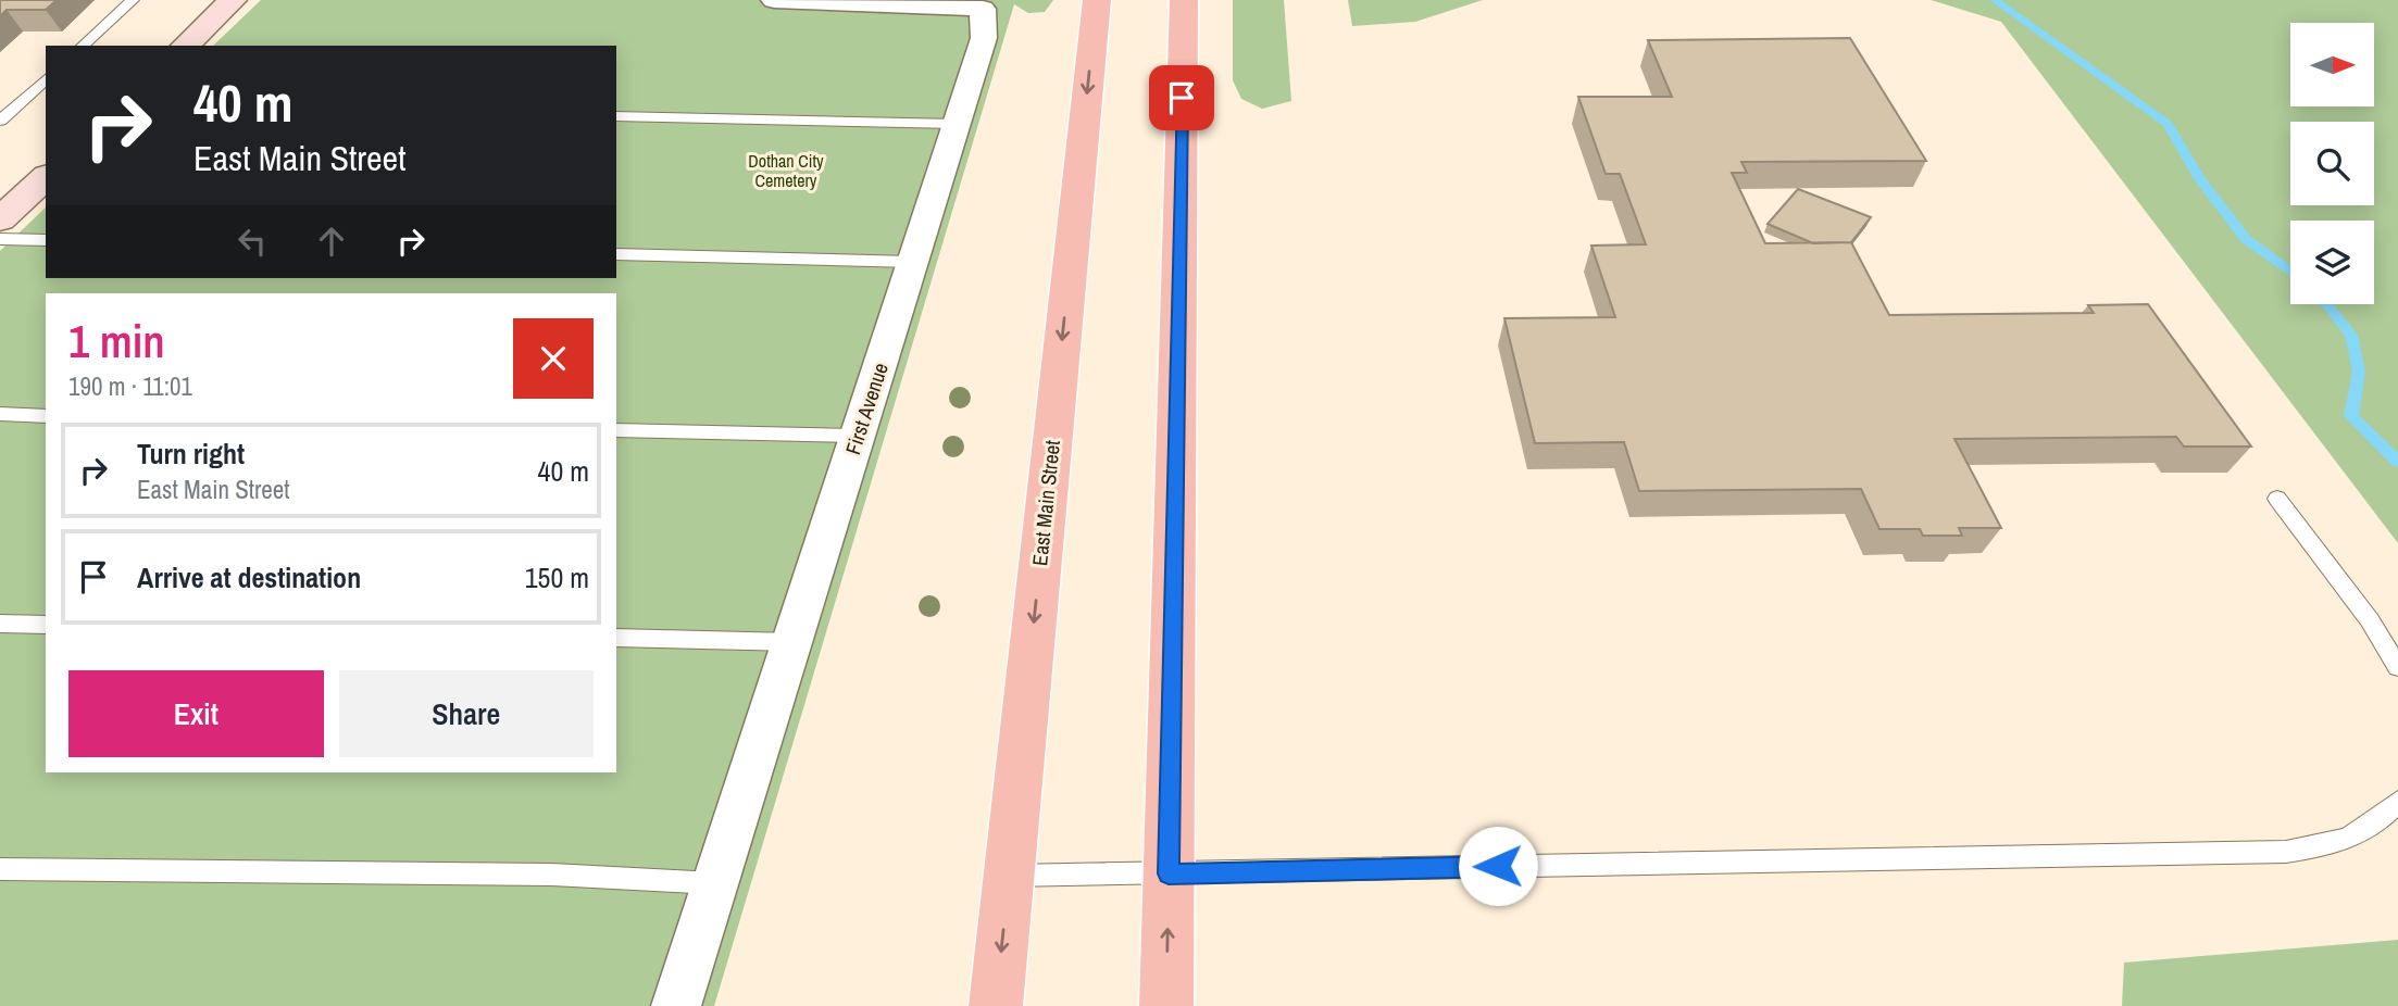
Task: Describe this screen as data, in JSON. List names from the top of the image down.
{
  "streets": {
    "main road": ["East Main Street"],
    "street": ["First Avenue"]
  },
  "parks": ["Dothan City Cemetery"],
  "north": "right",
  "page": {
    "turn": ["40 m", "East Main Street"],
    "heading": ["1 min", "190 m · 11:01"],
    "list": [
      {
        "name": "Turn right",
        "note": "East Main Street",
        "value": "40 m"
      },
      {
        "name": "Arrive at destination",
        "value": "150 m"
      }
    ],
    "buttons": ["Exit", "Share"]
  }
}
